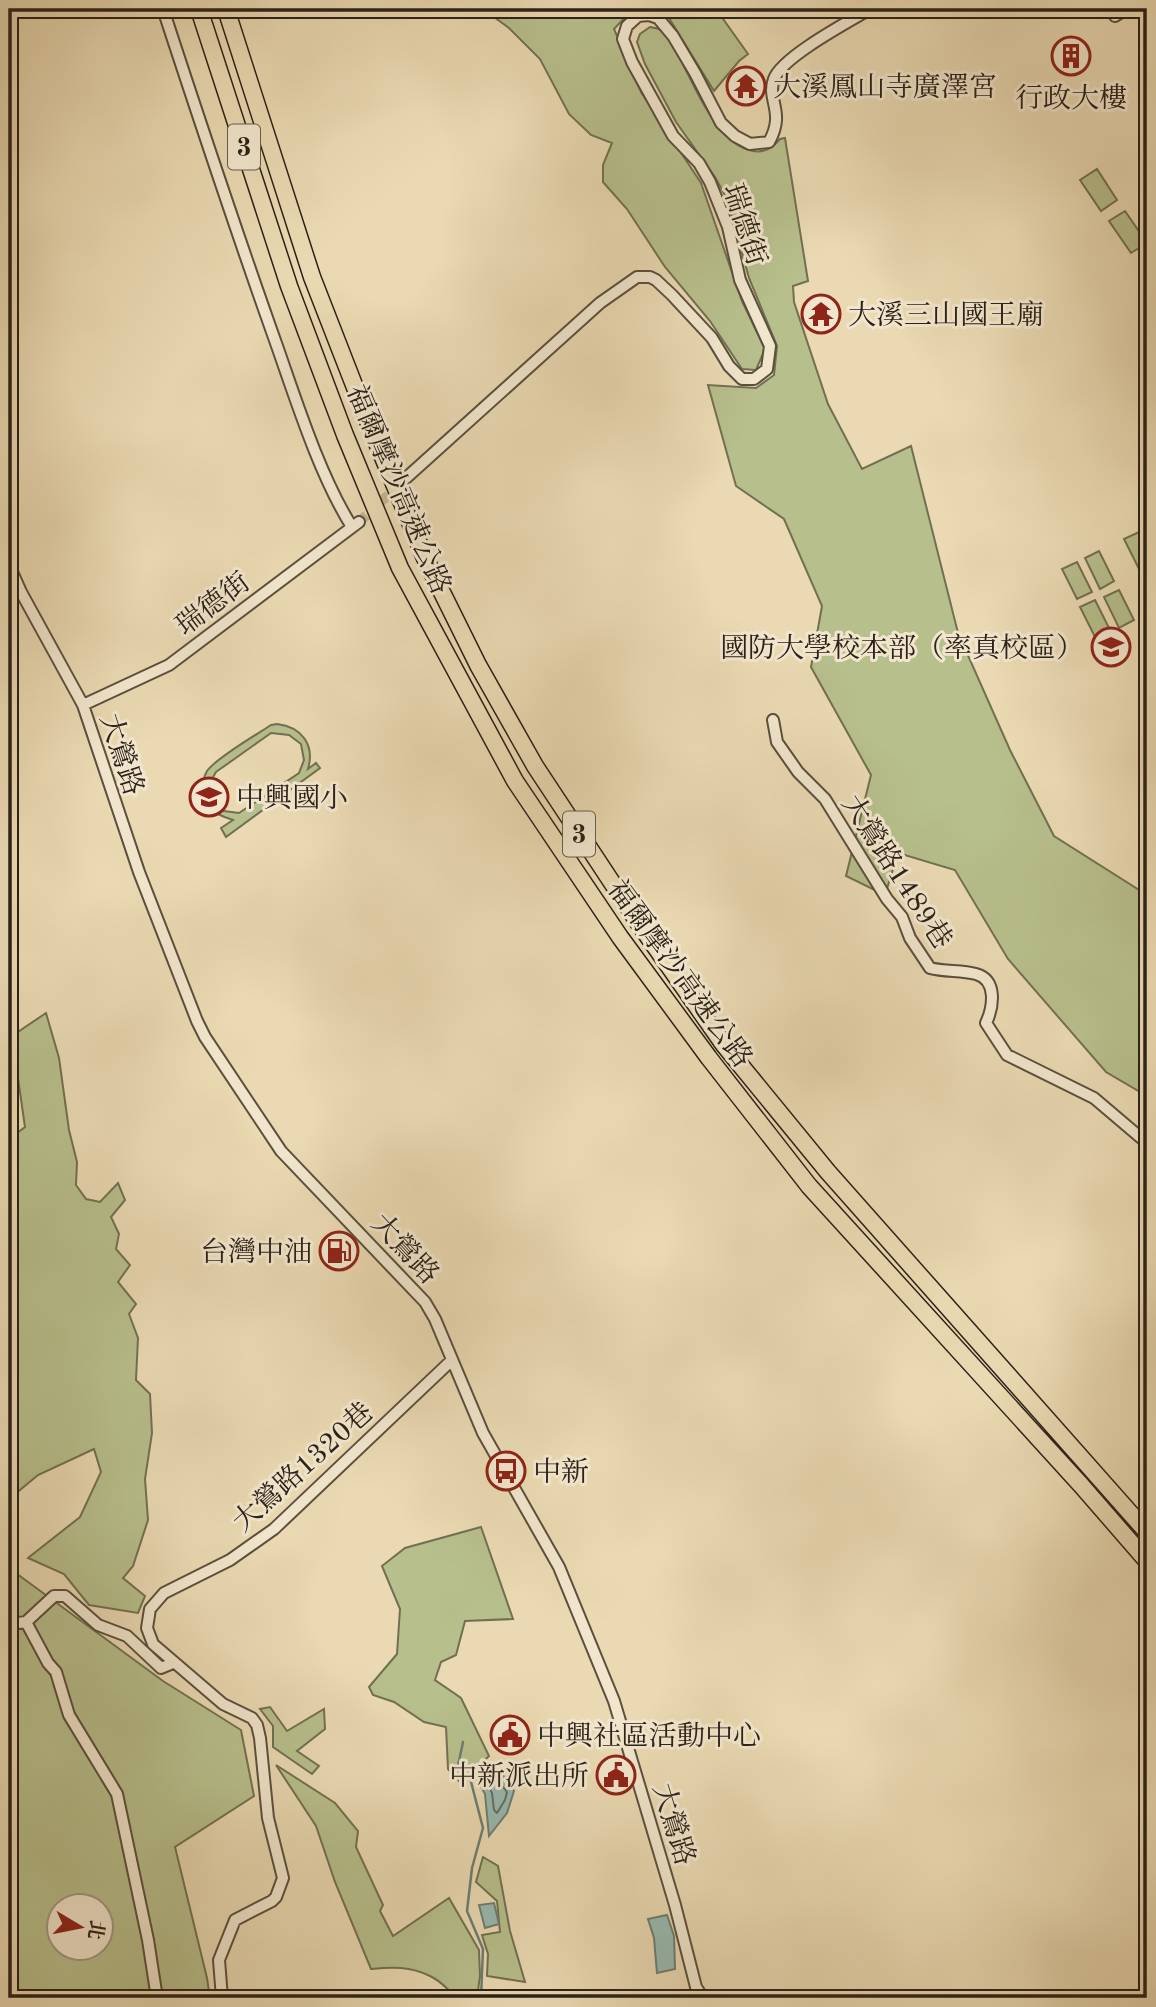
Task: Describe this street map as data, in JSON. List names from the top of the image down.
{
  "streets": {
    "highway": ["3", "福爾摩沙高速公路"],
    "street": [
      "瑞德街",
      "大鶯路",
      "大鶯路1489巷",
      "大鶯路1320巷"
    ]
  },
  "crossings": [
    ["瑞德街", "大鶯路"],
    ["大鶯路", "大鶯路1320巷"]
  ],
  "places": {
    "building": ["行政大樓"],
    "temple": ["大溪鳳山寺廣澤宮", "大溪三山國王廟"],
    "school or university": ["國防大學校本部（率真校區）", "中興國小"],
    "fuel station": ["台灣中油"],
    "bus stop": ["中新"],
    "public building": ["中興社區活動中心", "中新派出所"]
  },
  "north": "right"
}
